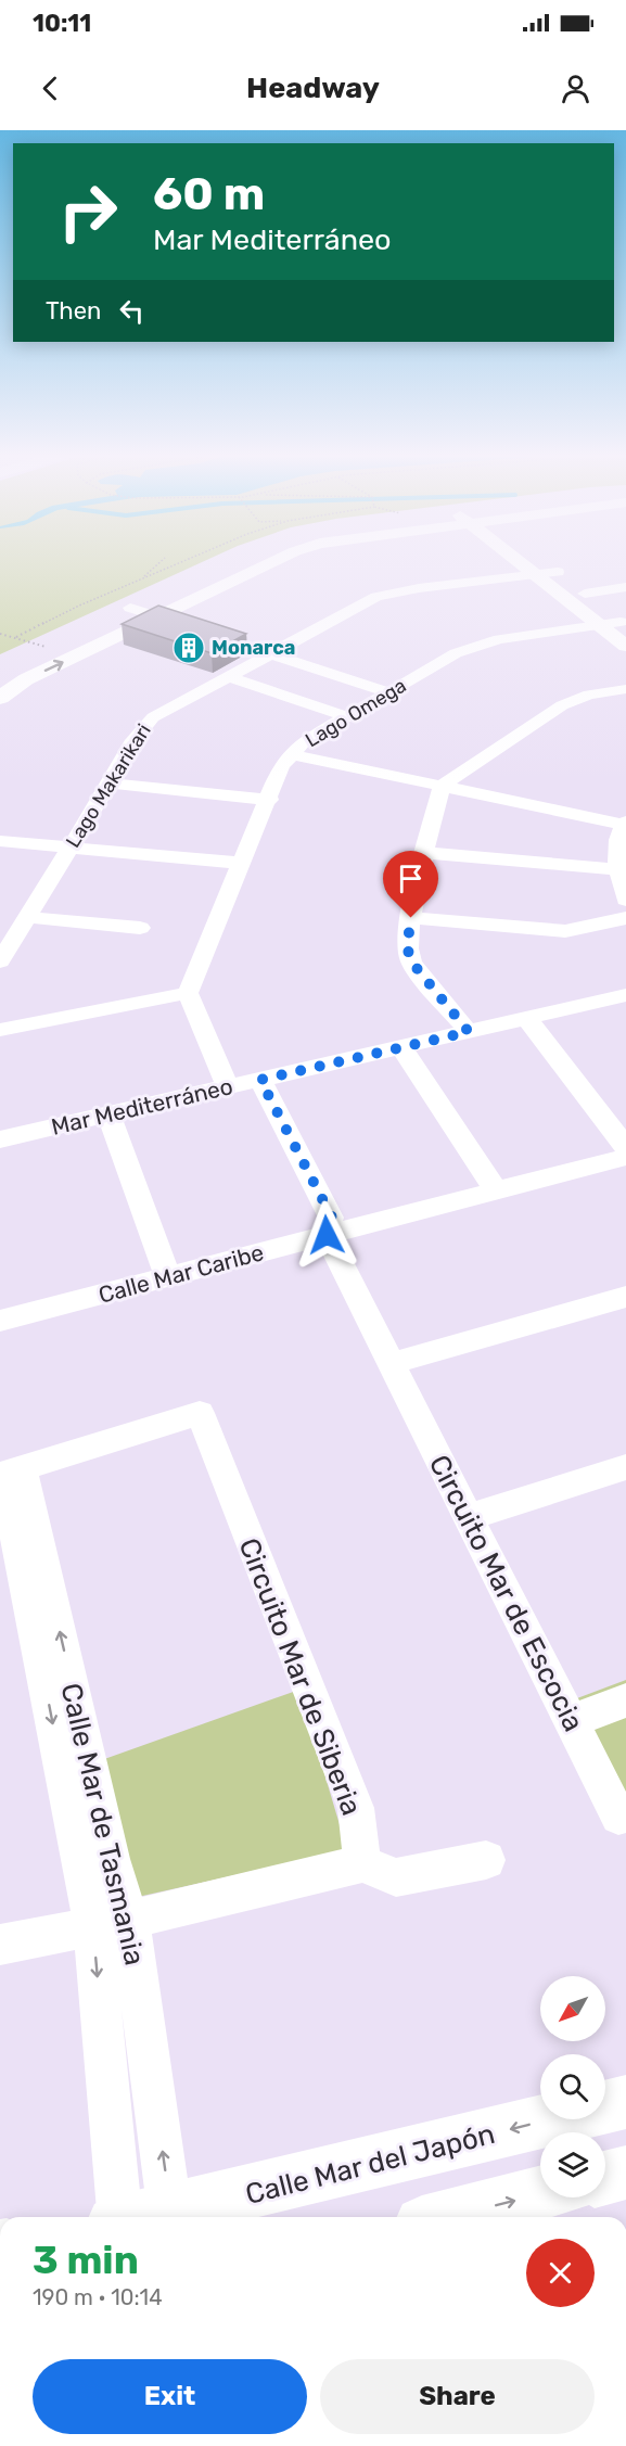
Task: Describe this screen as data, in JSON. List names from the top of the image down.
{
  "streets": {
    "street": [
      "Lago Omega",
      "Lago Makarikari",
      "Mar Mediterráneo",
      "Calle Mar Caribe",
      "Circuito Mar de Escocia",
      "Circuito Mar de Siberia",
      "Calle Mar de Tasmania",
      "Calle Mar del Japón"
    ]
  },
  "crossings": [
    ["Calle Mar Caribe", "Circuito Mar de Escocia"],
    ["Circuito Mar de Siberia", "Calle Mar de Tasmania"]
  ],
  "places": {
    "building": ["Monarca"]
  },
  "north": "bottom left",
  "page": {
    "status": "10:11",
    "header": "Headway",
    "turn": ["60 m", "Mar Mediterráneo"],
    "then": "Then",
    "heading": ["3 min", "190 m · 10:14"],
    "buttons": ["Exit", "Share"]
  }
}
